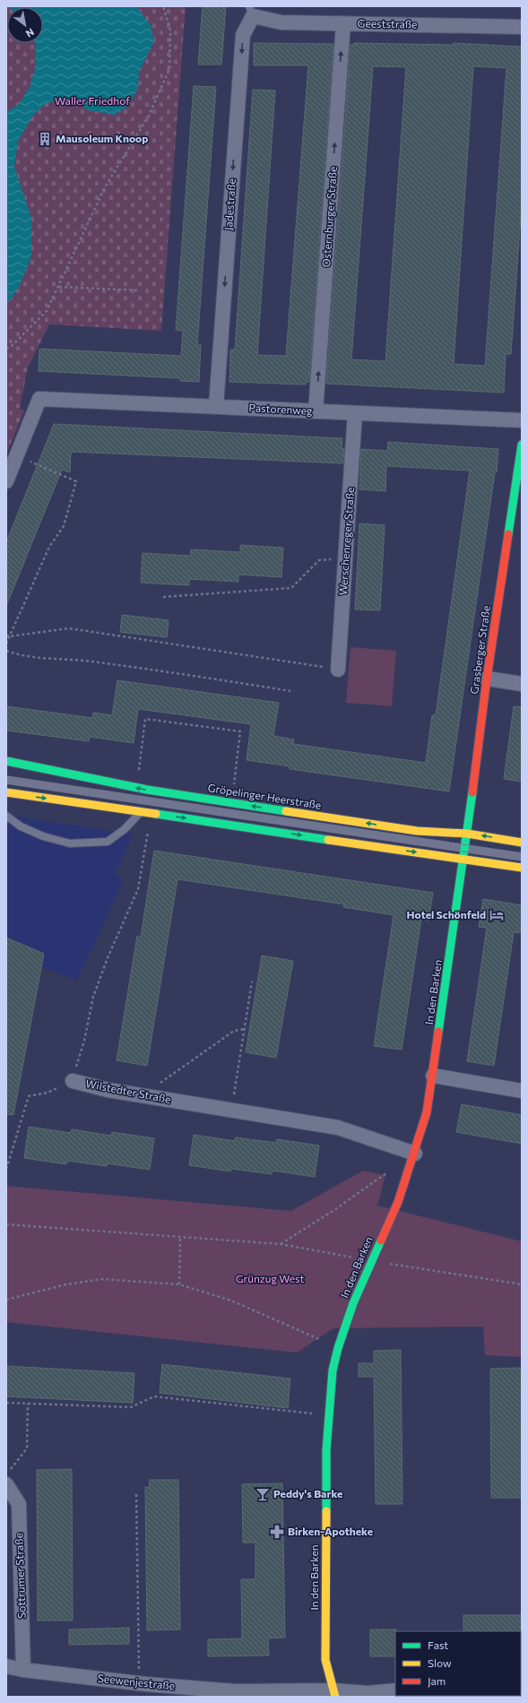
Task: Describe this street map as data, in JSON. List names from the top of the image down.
{
  "streets": {
    "street": [
      "Geeststraße",
      "Jadestraße",
      "Osternburger Straße",
      "Pastorenweg",
      "Werschenreger Straße",
      "Grasberger Straße",
      "Gröpelinger Heerstraße",
      "In den Barken",
      "Wilstedter Straße",
      "Sottrumer Straße",
      "Seewenjestraße"
    ]
  },
  "crossings": [
    ["Geeststraße", "Jadestraße"],
    ["Geeststraße", "Osternburger Straße"],
    ["Jadestraße", "Pastorenweg"],
    ["Osternburger Straße", "Pastorenweg"],
    ["Pastorenweg", "Werschenreger Straße"],
    ["Grasberger Straße", "Gröpelinger Heerstraße"],
    ["Grasberger Straße", "In den Barken"],
    ["In den Barken", "Wilstedter Straße"],
    ["In den Barken", "Seewenjestraße"],
    ["Sottrumer Straße", "Seewenjestraße"]
  ],
  "one_way": ["Jadestraße", "Osternburger Straße"],
  "parks": ["Waller Friedhof", "Grünzug West"],
  "places": {
    "building": ["Mausoleum Knoop"],
    "hotel": ["Hotel Schönfeld"],
    "bar": ["Peddy's Barke"],
    "pharmacy": ["Birken-Apotheke"]
  },
  "legend": ["Fast", "Slow", "Jam"],
  "north": "bottom right"
}
